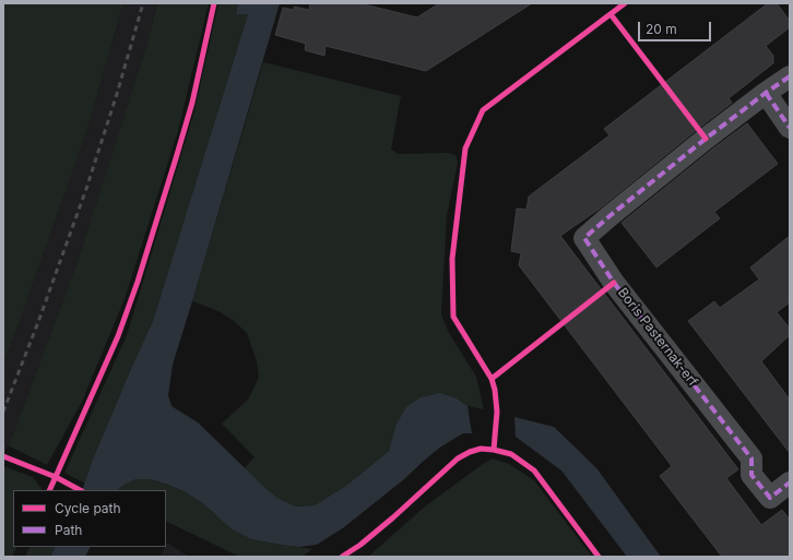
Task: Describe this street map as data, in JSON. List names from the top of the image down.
{
  "streets": {
    "street": ["Boris Pasternak-erf"]
  },
  "legend": ["Cycle path", "Path"],
  "scale_bar": "20 m"
}
